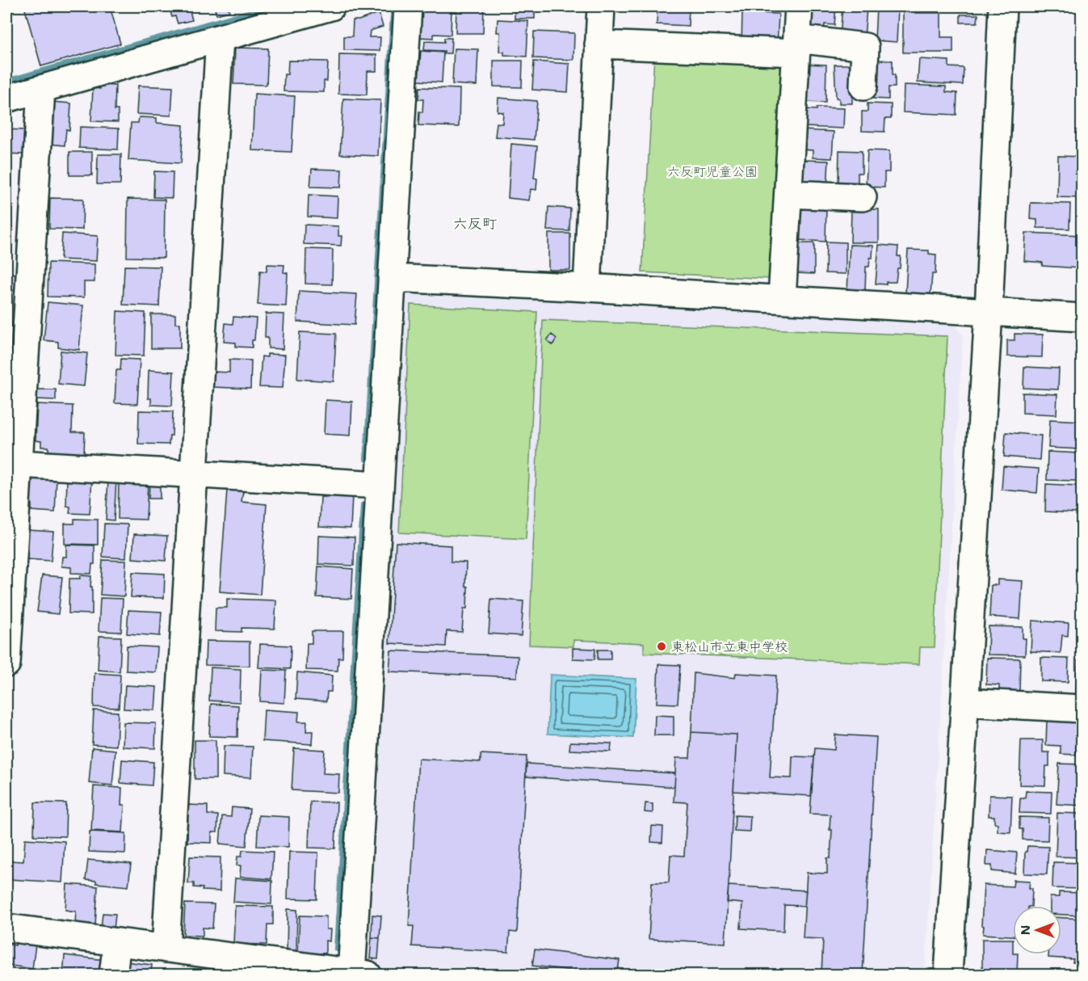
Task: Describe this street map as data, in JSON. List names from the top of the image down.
{
  "districts": ["六反町"],
  "parks": ["六反町児童公園"],
  "places": ["東松山市立東中学校"],
  "north": "left"
}
